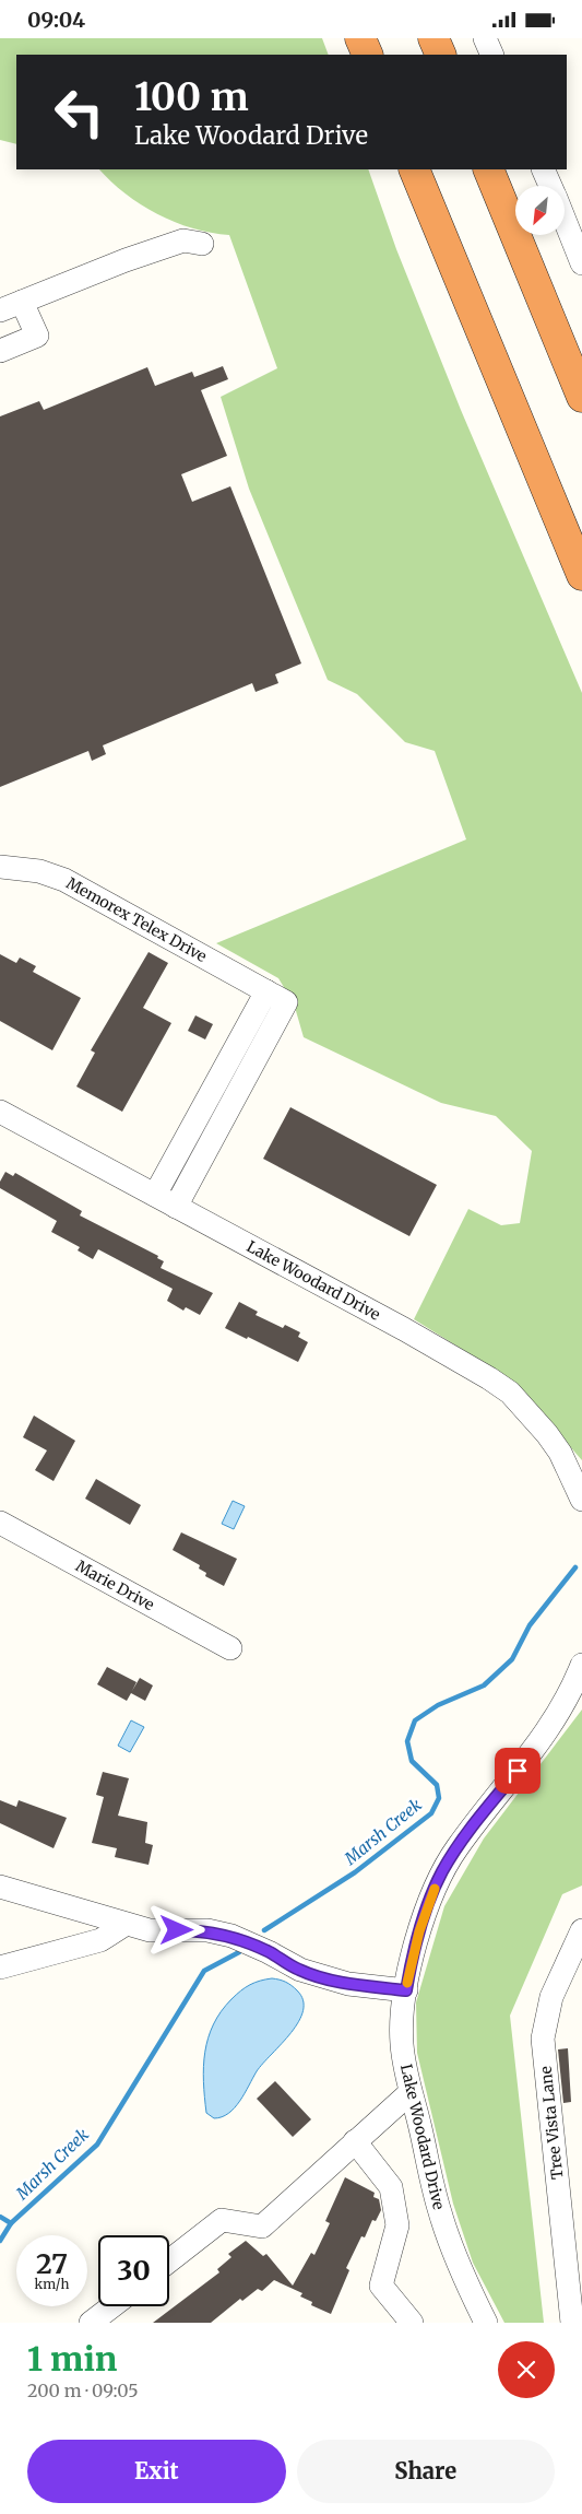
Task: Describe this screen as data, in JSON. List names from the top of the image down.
{
  "streets": {
    "street": [
      "Memorex Telex Drive",
      "Lake Woodard Drive",
      "Marie Drive",
      "Tree Vista Lane"
    ]
  },
  "crossings": [
    ["Memorex Telex Drive", "Lake Woodard Drive"]
  ],
  "water": ["Marsh Creek"],
  "north": "bottom left",
  "page": {
    "status": "09:04",
    "turn": ["100 m", "Lake Woodard Drive"],
    "speed": "27 km/h",
    "limit": "30",
    "heading": ["1 min", "200 m · 09:05"],
    "buttons": ["Exit", "Share"]
  }
}
